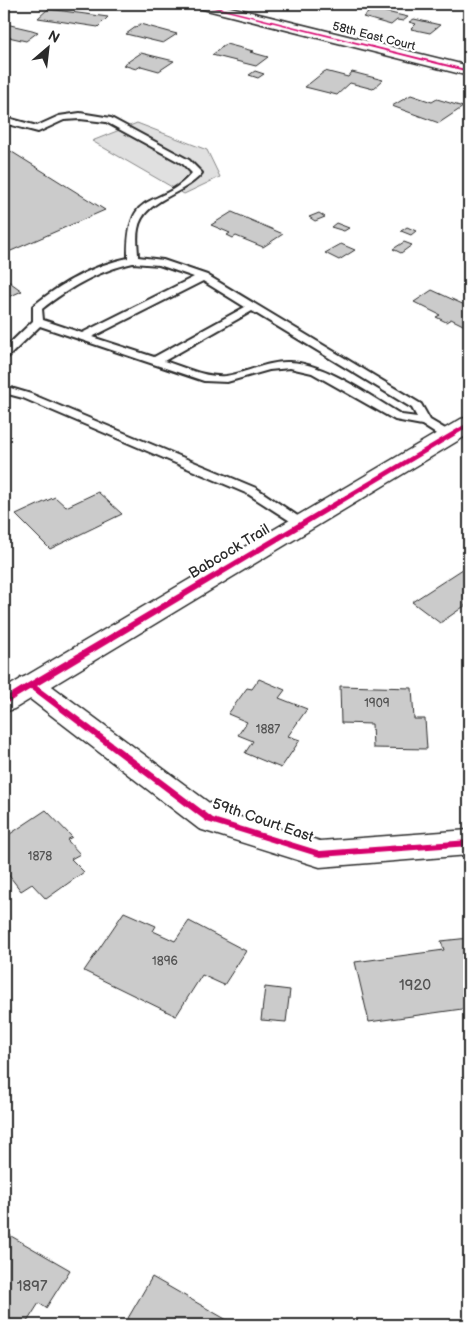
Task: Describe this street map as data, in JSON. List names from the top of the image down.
{
  "streets": {
    "street": ["58th East Court", "Babcock Trail", "59th Court East"]
  },
  "crossings": [
    ["Babcock Trail", "59th Court East"]
  ],
  "house_numbers": [
    "1909",
    "1887",
    "1878",
    "1896",
    "1920",
    "1897"
  ],
  "north": "top right"
}
